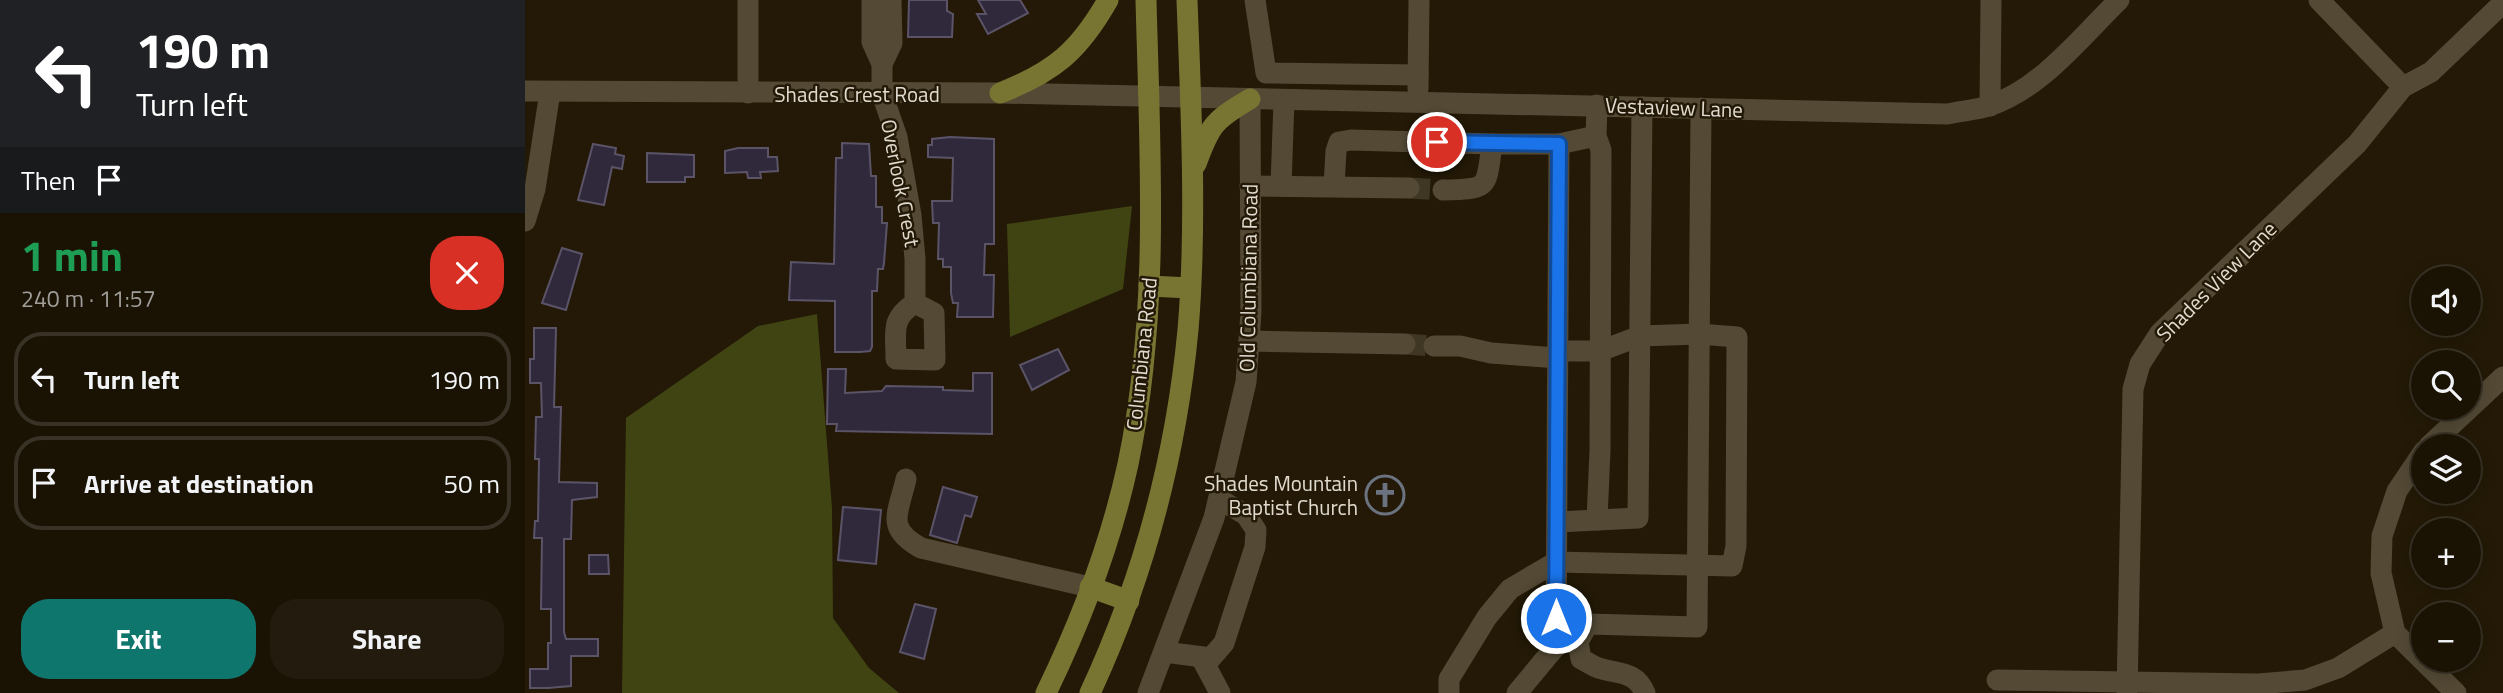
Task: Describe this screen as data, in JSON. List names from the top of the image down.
{
  "streets": {
    "main road": ["Columbiana Road"],
    "street": [
      "Shades Crest Road",
      "Vestaview Lane",
      "Overlook Crest",
      "Old Columbiana Road",
      "Shades View Lane"
    ]
  },
  "crossings": [
    ["Shades Crest Road", "Vestaview Lane"],
    ["Shades Crest Road", "Overlook Crest"],
    ["Shades Crest Road", "Columbiana Road"],
    ["Vestaview Lane", "Old Columbiana Road"],
    ["Vestaview Lane", "Columbiana Road"]
  ],
  "places": {
    "church": ["Shades Mountain Baptist Church"]
  },
  "page": {
    "turn": ["190 m", "Turn left"],
    "then": "Then",
    "heading": ["1 min", "240 m · 11:57"],
    "map_buttons": ["+", "−"],
    "list": [
      {
        "name": "Turn left",
        "value": "190 m"
      },
      {
        "name": "Arrive at destination",
        "value": "50 m"
      }
    ],
    "buttons": ["Exit", "Share"]
  }
}
